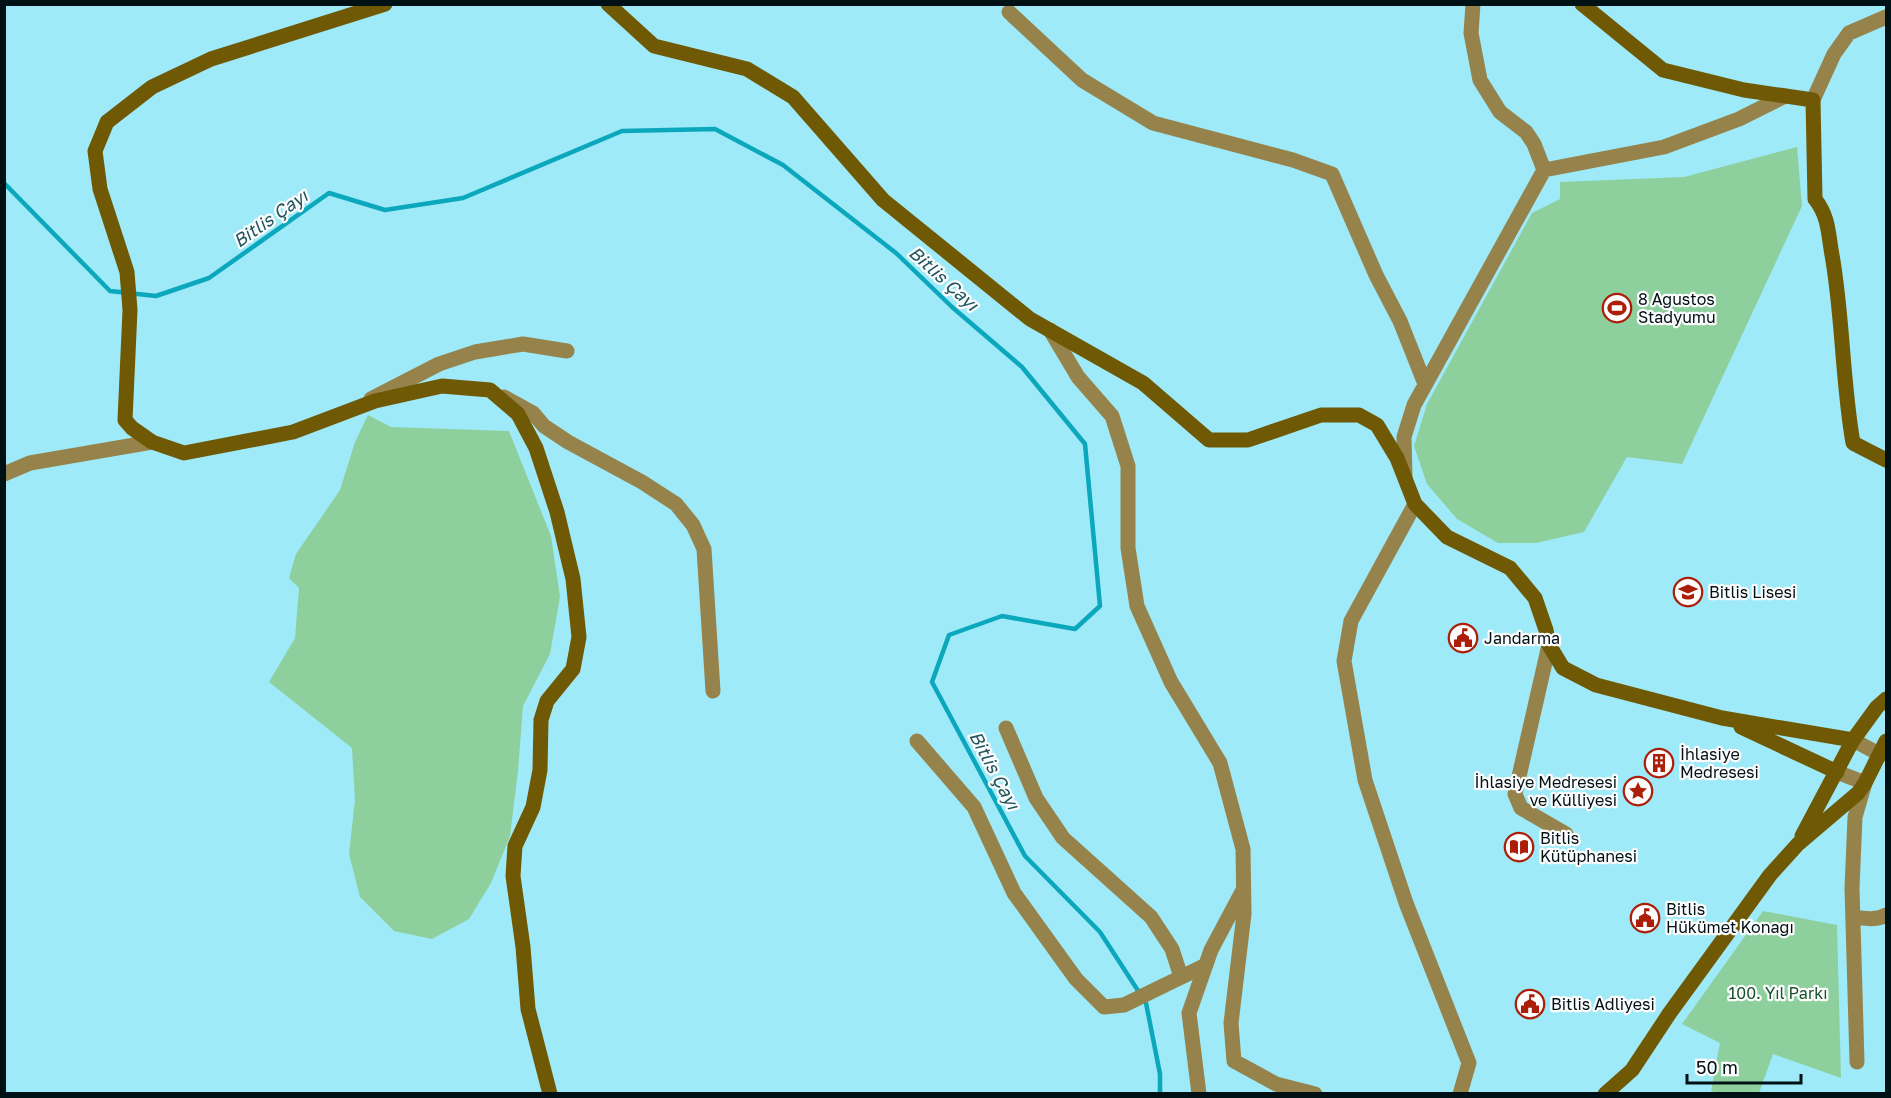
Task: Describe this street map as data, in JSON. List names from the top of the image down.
{
  "water": ["Bitlis Çayı"],
  "parks": ["100. Yıl Parkı"],
  "places": {
    "sports": ["8 Ağustos Stadyumu"],
    "school or university": ["Bitlis Lisesi"],
    "public building": ["Jandarma", "Bitlis Hükümet Konağı", "Bitlis Adliyesi"],
    "building": ["İhlasiye Medresesi"],
    "place": ["İhlasiye Medresesi ve Külliyesi"],
    "library": ["Bitlis Kütüphanesi"]
  },
  "scale_bar": "50 m"
}
